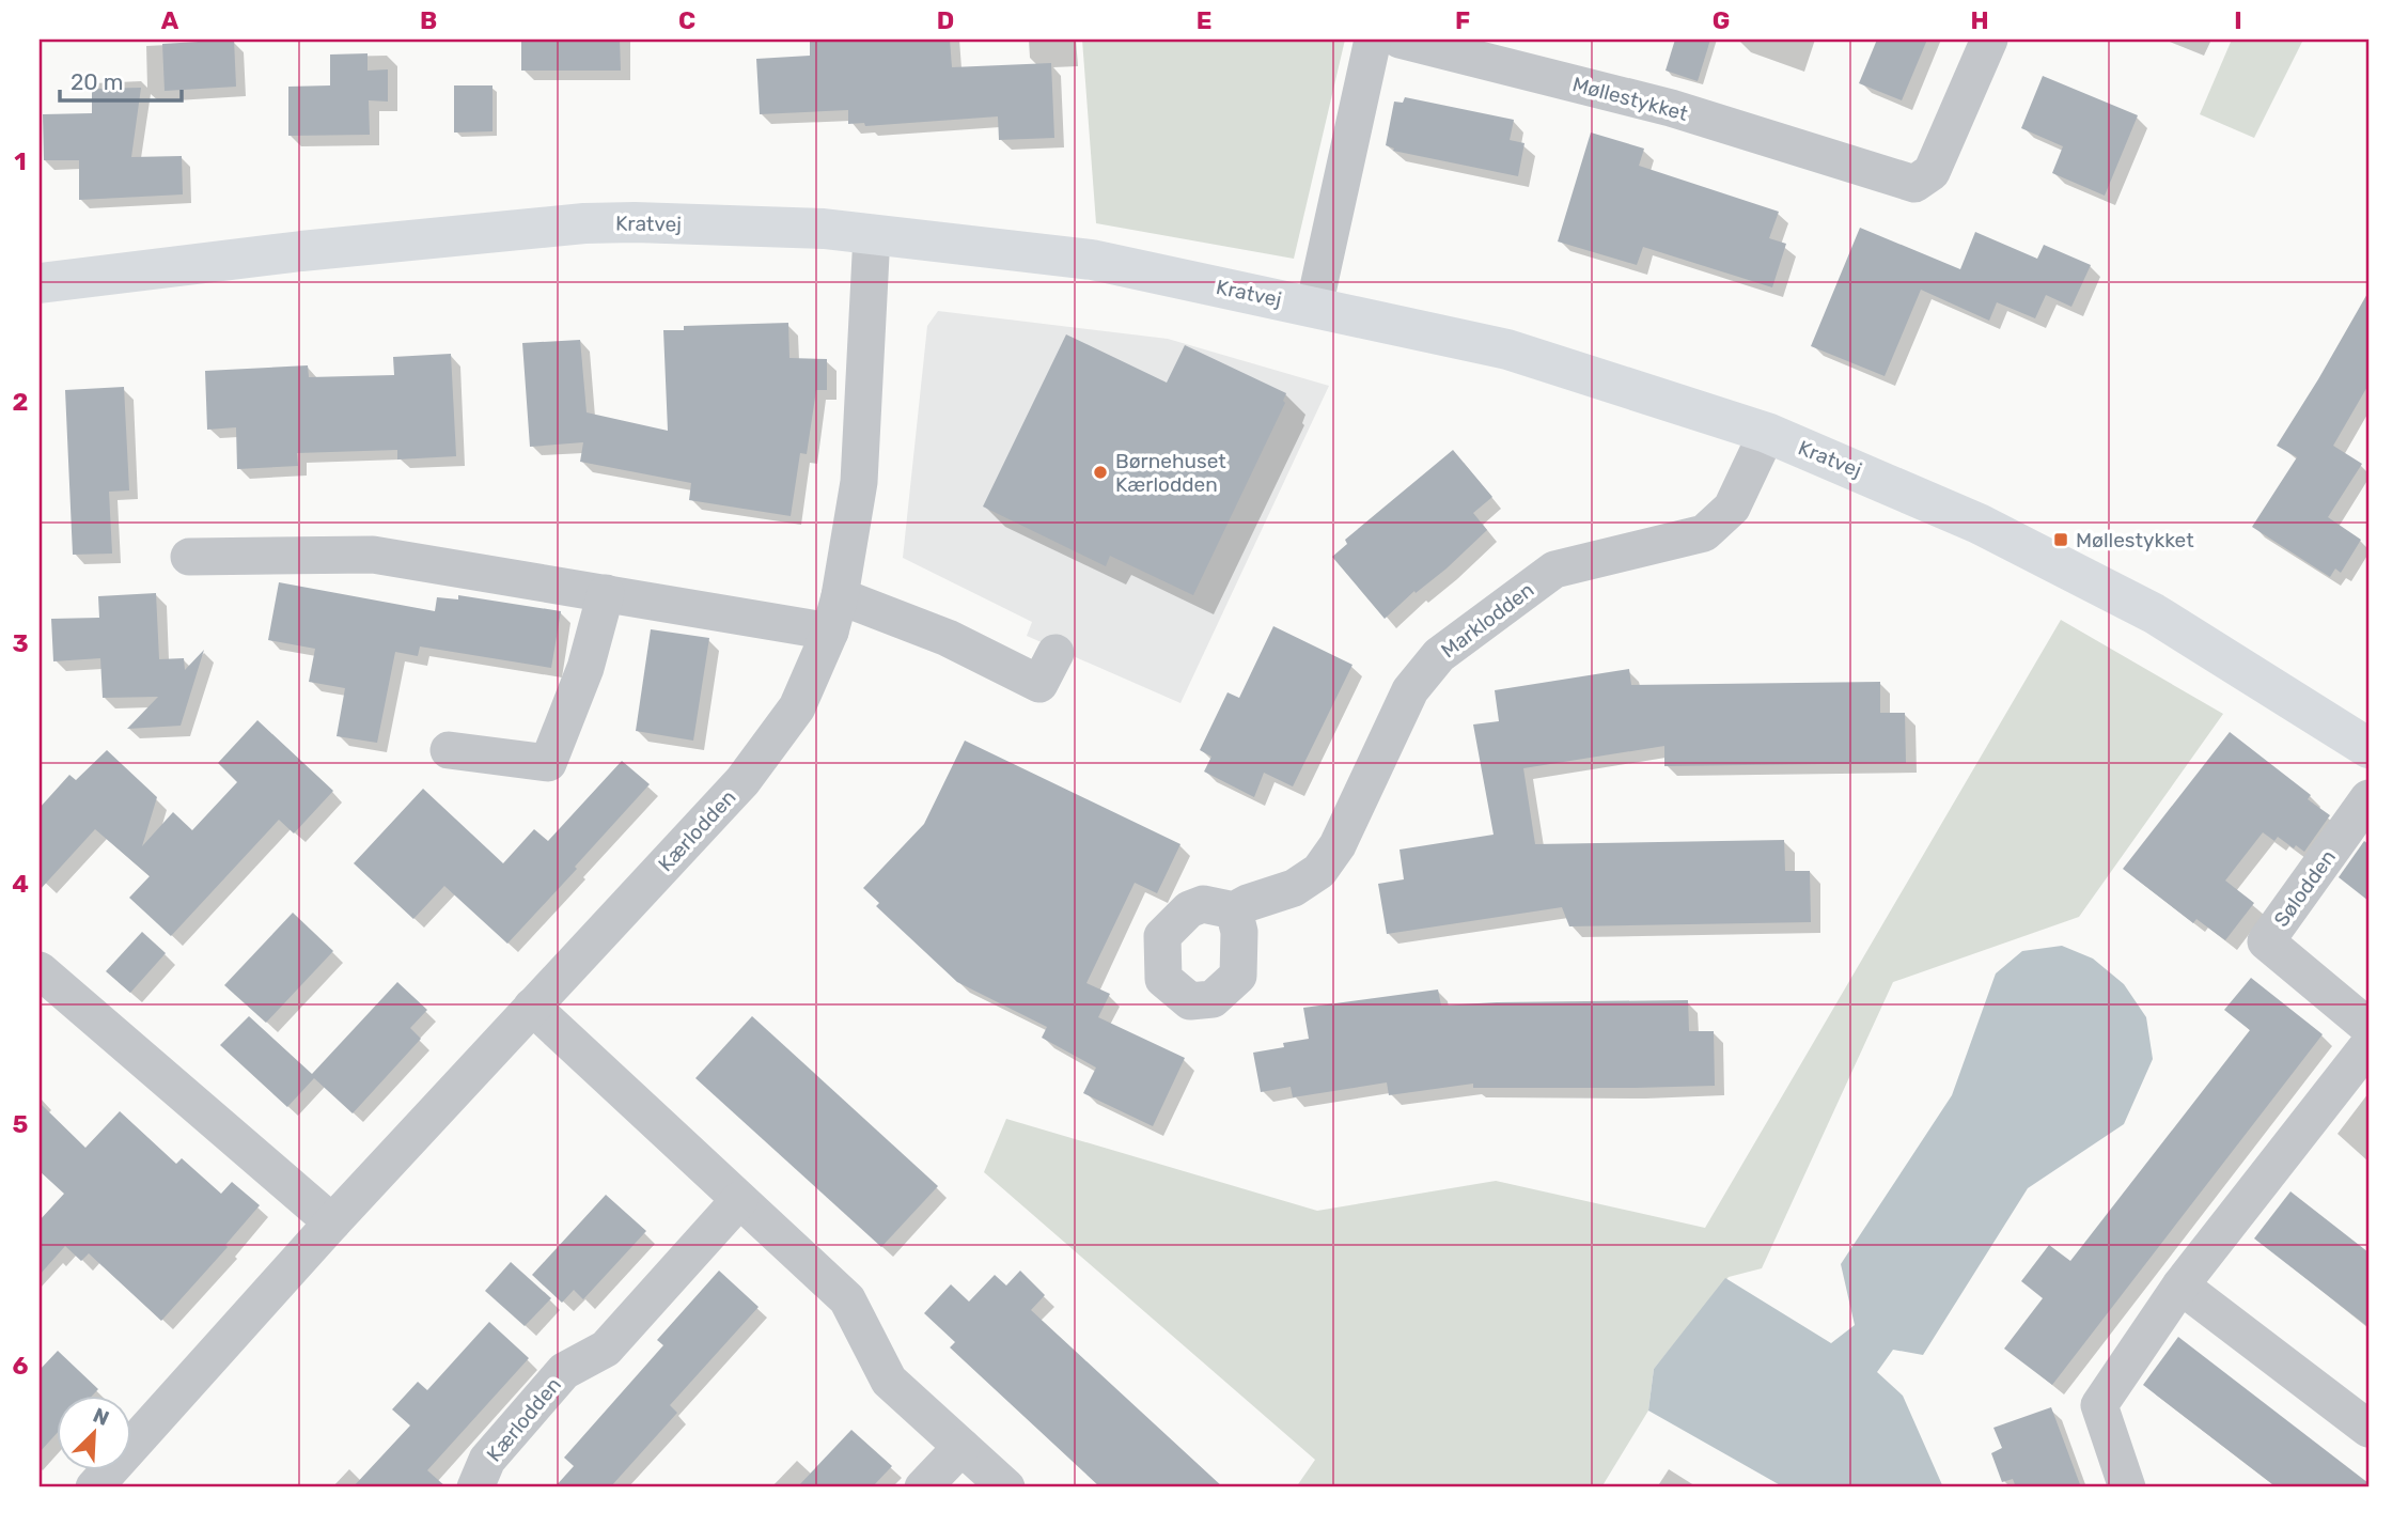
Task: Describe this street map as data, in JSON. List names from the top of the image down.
{
  "streets": {
    "street": [
      "Møllestykket",
      "Kratvej",
      "Marklodden",
      "Kærlodden",
      "Sølodden"
    ]
  },
  "crossings": [
    ["Kratvej", "Marklodden"],
    ["Kratvej", "Kærlodden"]
  ],
  "places": {
    "other": ["Børnehuset Kærlodden"],
    "transit": ["Møllestykket"]
  },
  "scale_bar": "20 m",
  "north": "top right",
  "grid": {
    "columns": [
      "A",
      "B",
      "C",
      "D",
      "E",
      "F",
      "G",
      "H",
      "I"
    ],
    "rows": [
      "1",
      "2",
      "3",
      "4",
      "5",
      "6"
    ]
  }
}
